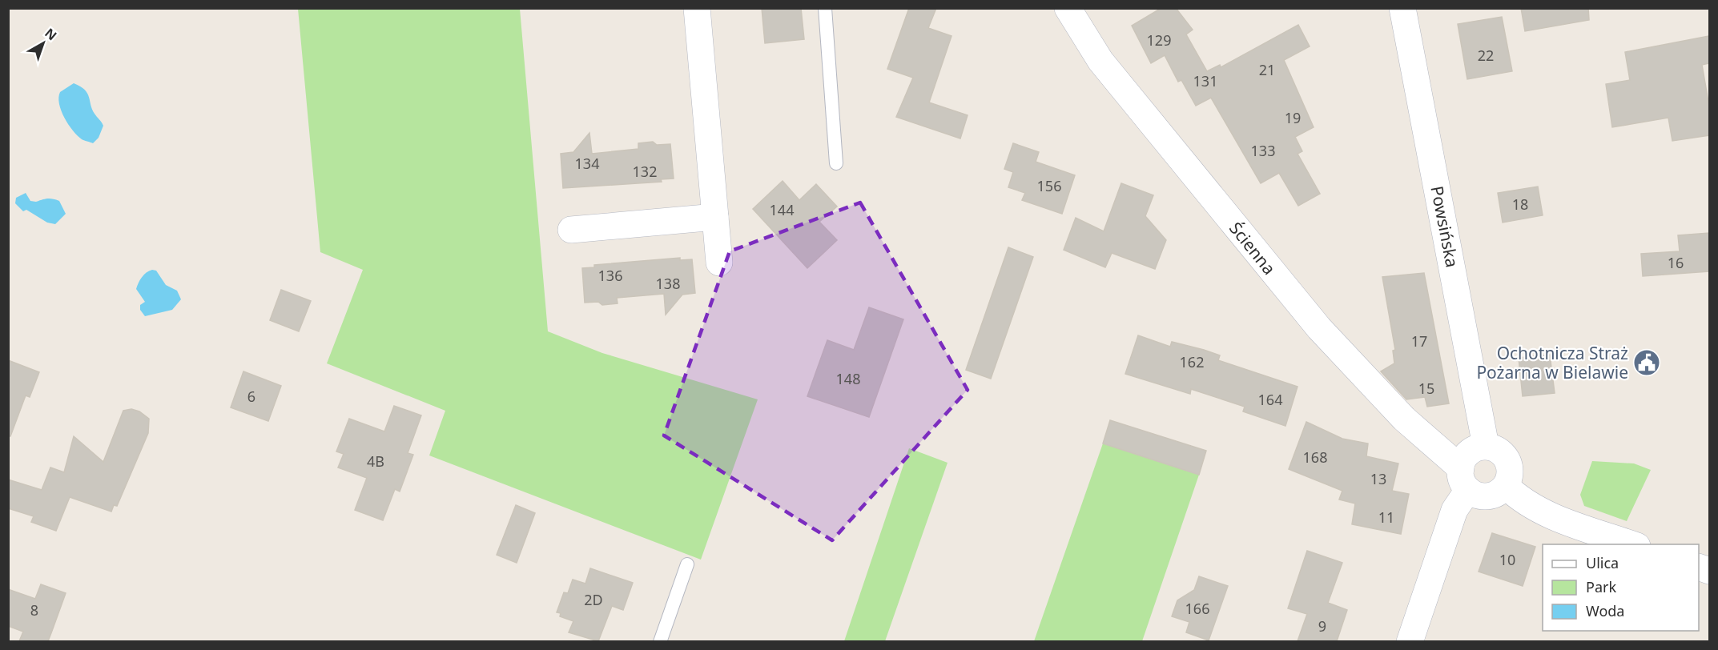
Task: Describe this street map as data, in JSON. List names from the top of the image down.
{
  "streets": {
    "street": ["Powsińska", "Ścienna"]
  },
  "crossings": [
    ["Powsińska", "Ścienna"]
  ],
  "places": {
    "public building": ["Ochotnicza Straż Pożarna w Bielawie"]
  },
  "house_numbers": [
    "129",
    "22",
    "21",
    "131",
    "19",
    "133",
    "134",
    "132",
    "156",
    "18",
    "144",
    "16",
    "136",
    "138",
    "17",
    "162",
    "148",
    "15",
    "6",
    "164",
    "168",
    "4B",
    "13",
    "11",
    "10",
    "2D",
    "166",
    "8",
    "9"
  ],
  "legend": ["Ulica", "Park", "Woda"],
  "north": "top right"
}
